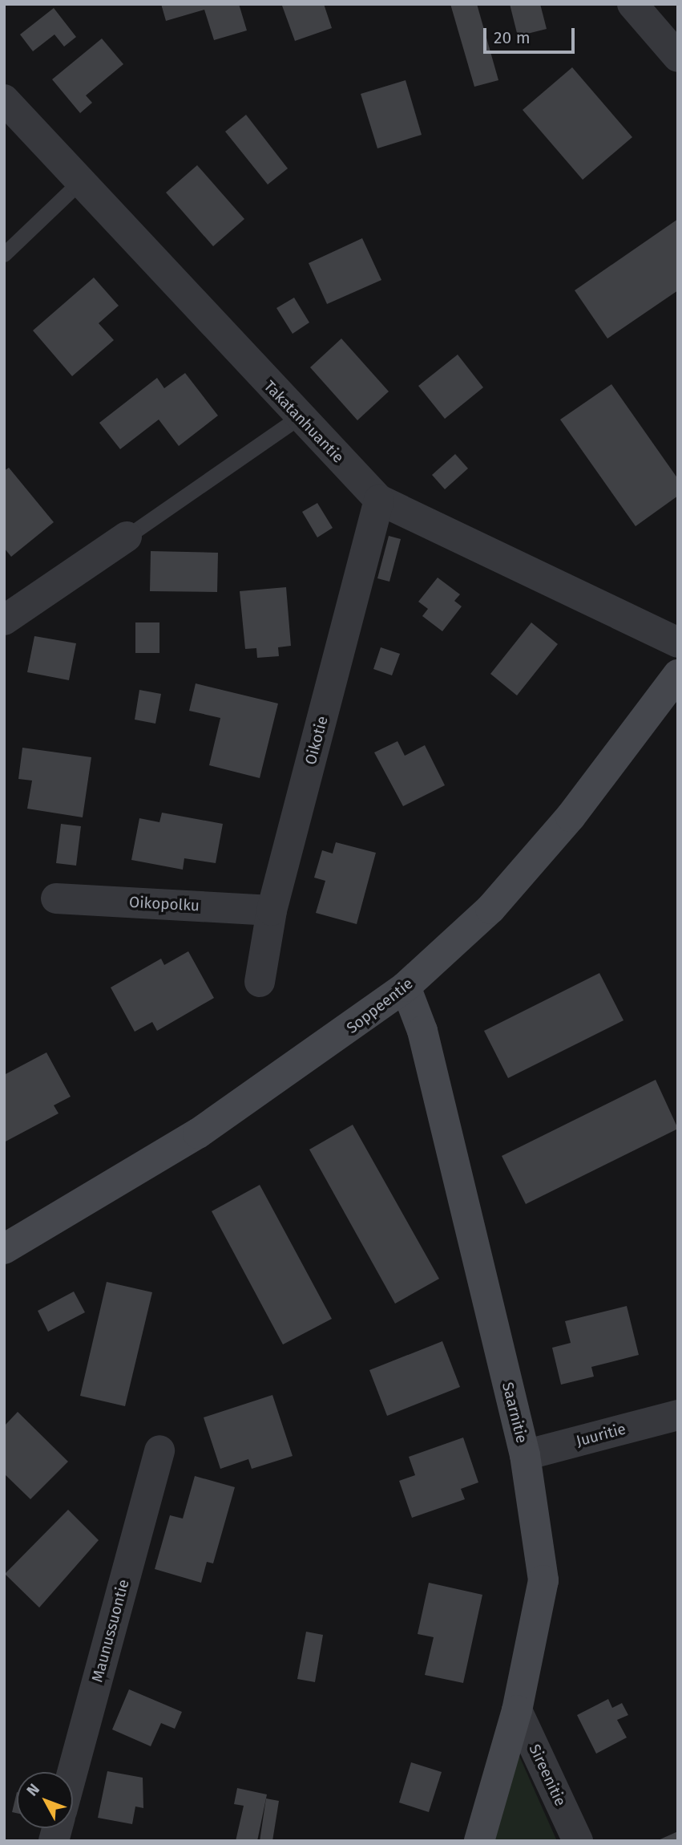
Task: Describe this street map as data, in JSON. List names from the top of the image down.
{
  "streets": {
    "main road": ["Soppeentie", "Saarnitie"],
    "street": [
      "Takatanhuantie",
      "Oikotie",
      "Oikopolku",
      "Juuritie",
      "Maunussuontie",
      "Sireenitie"
    ]
  },
  "crossings": [
    ["Takatanhuantie", "Oikotie"],
    ["Oikotie", "Oikopolku"],
    ["Soppeentie", "Saarnitie"],
    ["Saarnitie", "Juuritie"],
    ["Saarnitie", "Sireenitie"]
  ],
  "scale_bar": "20 m",
  "north": "top left"
}
